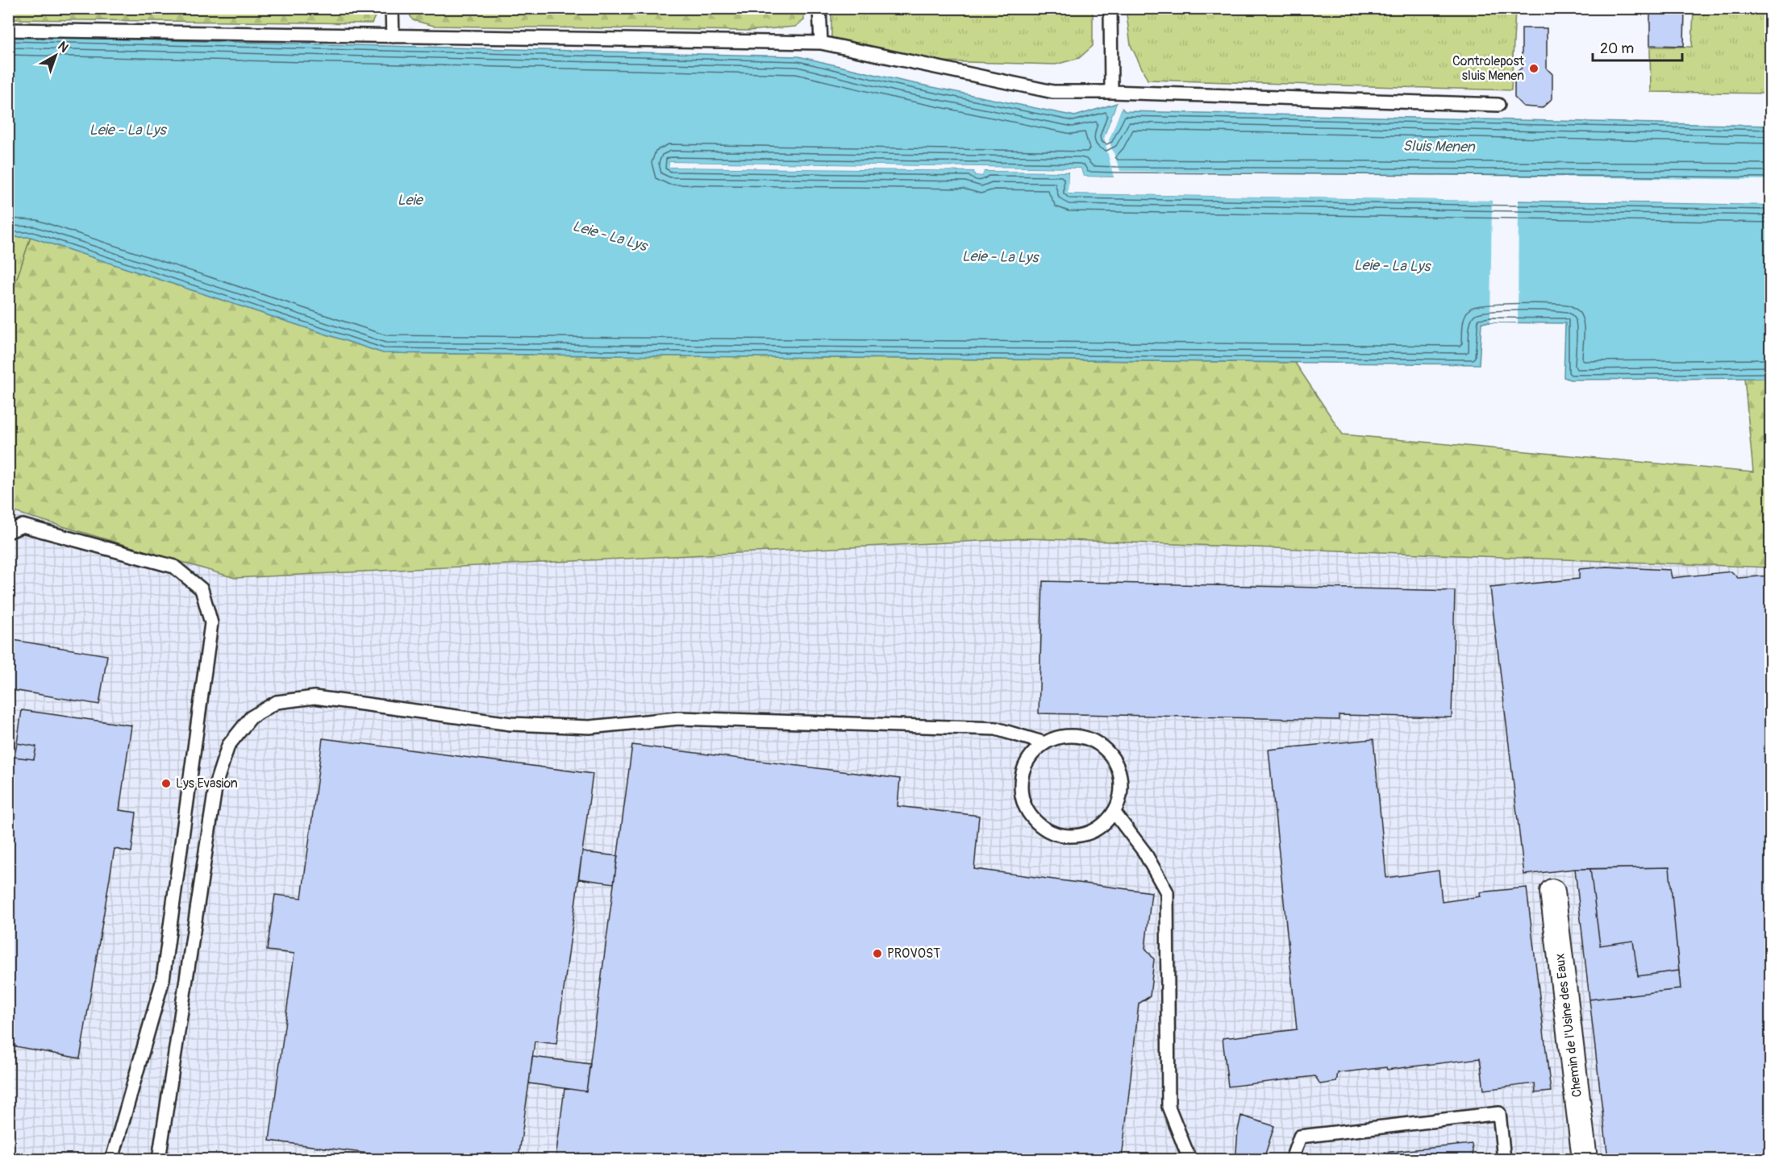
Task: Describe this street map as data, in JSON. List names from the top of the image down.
{
  "streets": {
    "street": ["Chemin de l'Usine des Eaux"]
  },
  "water": ["Leie - La Lys", "Sluis Menen", "Leie"],
  "places": ["Controlepost sluis Menen", "Lys Evasion", "PROVOST"],
  "scale_bar": "20 m",
  "north": "top right"
}
